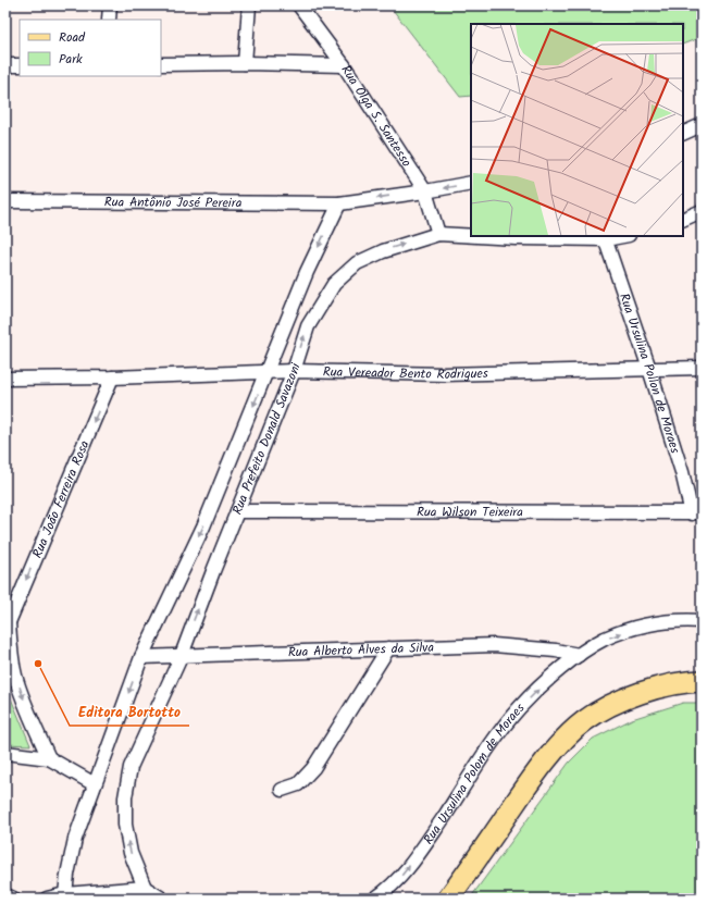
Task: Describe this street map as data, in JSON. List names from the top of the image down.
{
  "streets": {
    "street": [
      "Rua Olga S. Santesso",
      "Rua Antônio José Pereira",
      "Rua Vereador Bento Rodrigues",
      "Rua Ursulina Pollon de Moraes",
      "Rua Prefeito Donald Savazoni",
      "Rua João Ferreira Rosa",
      "Rua Wilson Teixeira",
      "Rua Alberto Alves da Silva",
      "Rua Ursulina Polom de Moraes"
    ]
  },
  "crossings": [
    ["Rua Olga S. Santesso", "Rua Prefeito Donald Savazoni"],
    ["Rua Antônio José Pereira", "Rua Prefeito Donald Savazoni"],
    ["Rua Vereador Bento Rodrigues", "Rua Ursulina Pollon de Moraes"],
    ["Rua Vereador Bento Rodrigues", "Rua Prefeito Donald Savazoni"],
    ["Rua Vereador Bento Rodrigues", "Rua João Ferreira Rosa"],
    ["Rua Ursulina Pollon de Moraes", "Rua Prefeito Donald Savazoni"],
    ["Rua Ursulina Pollon de Moraes", "Rua Wilson Teixeira"],
    ["Rua Prefeito Donald Savazoni", "Rua Wilson Teixeira"],
    ["Rua Prefeito Donald Savazoni", "Rua Alberto Alves da Silva"],
    ["Rua Alberto Alves da Silva", "Rua Ursulina Polom de Moraes"]
  ],
  "one_way": ["Rua João Ferreira Rosa", "Rua Ursulina Polom de Moraes"],
  "places": ["Editora Bortotto"],
  "legend": ["Road", "Park"]
}
